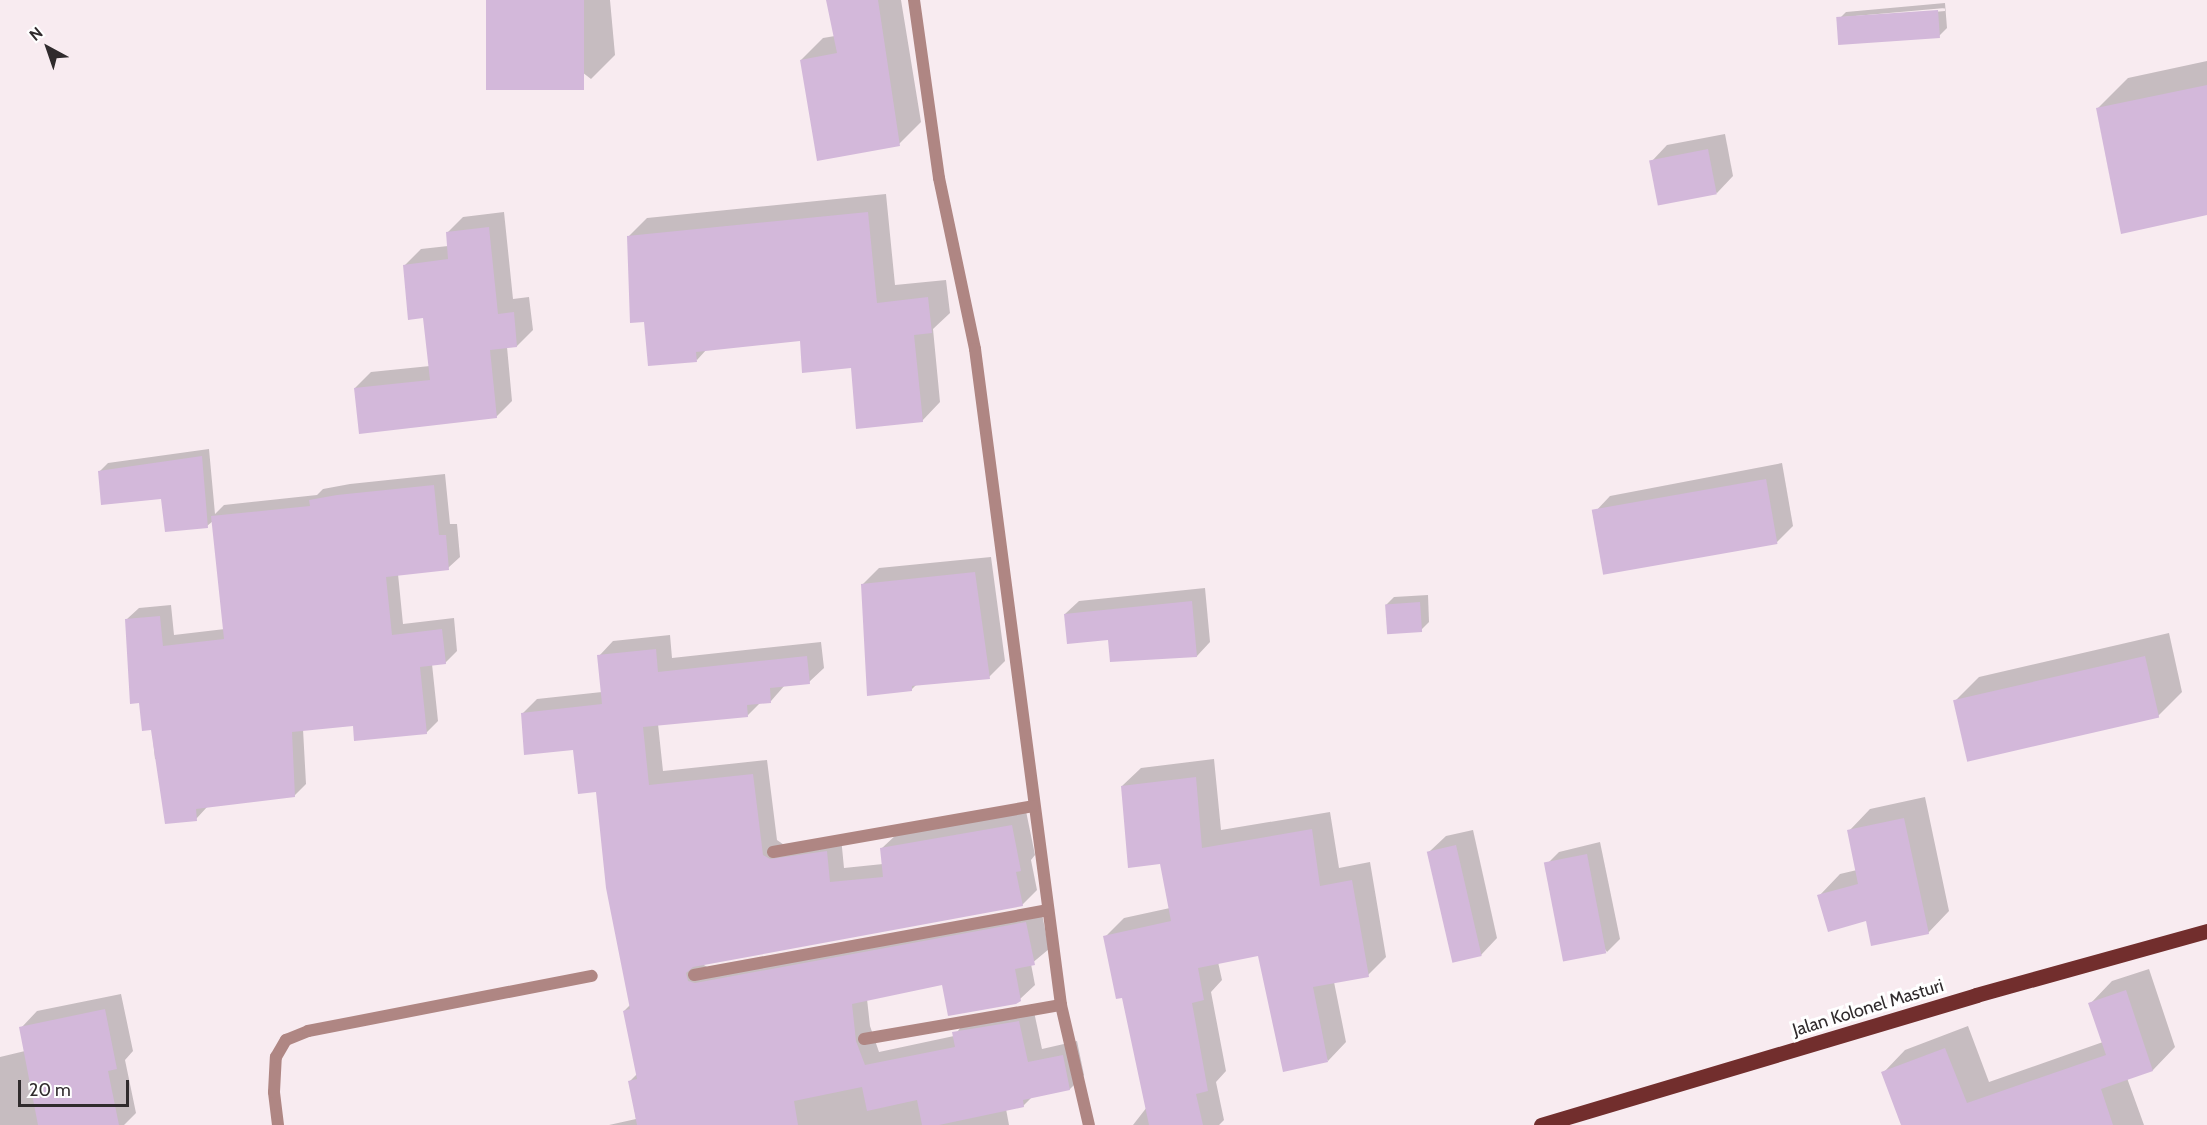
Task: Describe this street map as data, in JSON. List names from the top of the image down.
{
  "streets": {
    "main road": ["Jalan Kolonel Masturi"]
  },
  "scale_bar": "20 m",
  "north": "top left"
}
